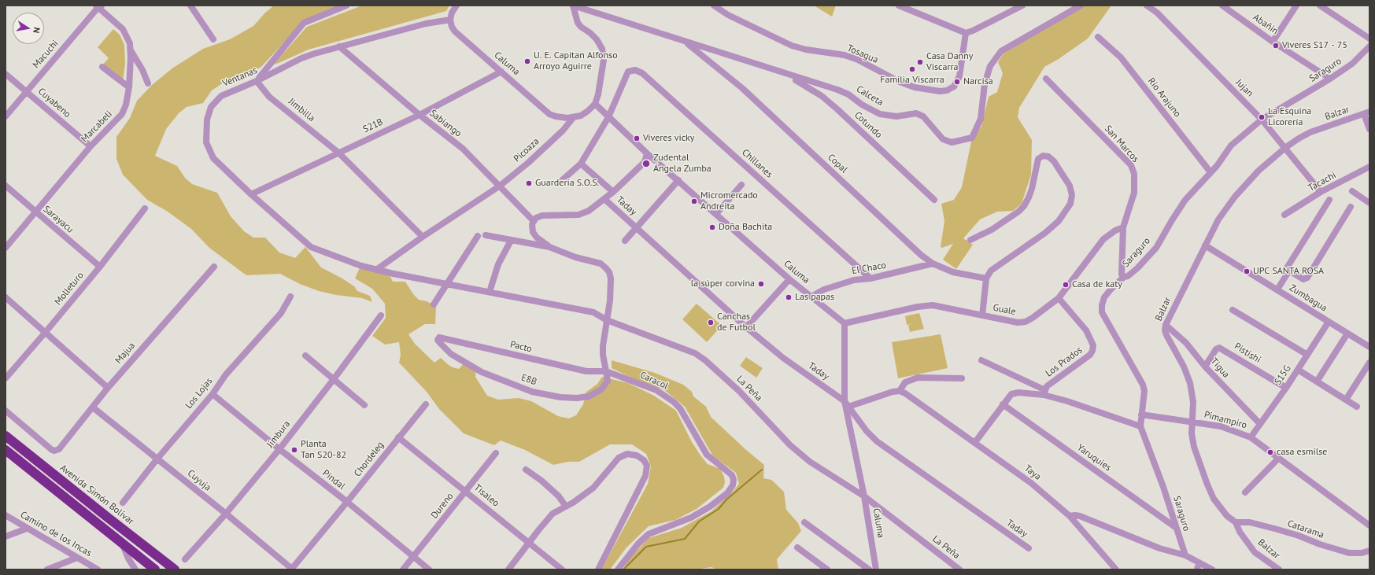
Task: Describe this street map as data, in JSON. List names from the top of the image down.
{
  "streets": {
    "highway": ["Avenida Simón Bolívar"],
    "street": [
      "Abañin",
      "Macuchi",
      "Tosagua",
      "Caluma",
      "Saraguro",
      "Ventanas",
      "Jujan",
      "Calceta",
      "Río Arajuno",
      "Cuyabeno",
      "Jimbilla",
      "Balzar",
      "Sabiango",
      "Cotundo",
      "S21B",
      "Marcabeli",
      "San Marcos",
      "Picoaza",
      "Chillanes",
      "Copal",
      "Tacachi",
      "Taday",
      "Sarayacu",
      "El Chaco",
      "Molleturo",
      "Zumbagua",
      "Guale",
      "Pacto",
      "Majua",
      "Pistishi",
      "Los Prados",
      "Tigua",
      "S15G",
      "E8B",
      "Caracol",
      "La Peña",
      "Los Lojas",
      "Pimampiro",
      "Jimbura",
      "Yaruquies",
      "Chordeleg",
      "Taya",
      "Pindal",
      "Cuyuja",
      "Tisaleo",
      "Dureno",
      "Catarama",
      "Camino de los Incas"
    ]
  },
  "crossings": [
    ["Abañin", "Saraguro"],
    ["Macuchi", "Cuyabeno"],
    ["Macuchi", "Marcabeli"],
    ["Caluma", "Ventanas"],
    ["Caluma", "S21B"],
    ["Caluma", "Picoaza"],
    ["Caluma", "Chillanes"],
    ["Caluma", "Taday"],
    ["Caluma", "El Chaco"],
    ["Caluma", "Guale"],
    ["Caluma", "La Peña"],
    ["Saraguro", "Jujan"],
    ["Saraguro", "Río Arajuno"],
    ["Saraguro", "San Marcos"],
    ["Saraguro", "Pimampiro"],
    ["Saraguro", "Yaruquies"],
    ["Ventanas", "Jimbilla"],
    ["Ventanas", "Sabiango"],
    ["Ventanas", "S21B"],
    ["Ventanas", "Picoaza"],
    ["Ventanas", "La Peña"],
    ["Jujan", "Balzar"],
    ["Jujan", "Tacachi"],
    ["Calceta", "Cotundo"],
    ["Calceta", "Copal"],
    ["Cuyabeno", "Marcabeli"],
    ["Jimbilla", "S21B"],
    ["Jimbilla", "Picoaza"],
    ["Balzar", "Zumbagua"],
    ["Balzar", "Tigua"],
    ["Balzar", "Pimampiro"],
    ["Balzar", "Catarama"],
    ["Sabiango", "S21B"],
    ["Sabiango", "Picoaza"],
    ["Marcabeli", "Sarayacu"],
    ["San Marcos", "Guale"],
    ["Chillanes", "El Chaco"],
    ["Copal", "El Chaco"],
    ["Sarayacu", "Molleturo"],
    ["Zumbagua", "S15G"],
    ["Guale", "Los Prados"],
    ["Pacto", "E8B"],
    ["Pacto", "Caracol"],
    ["Majua", "Cuyuja"],
    ["Pistishi", "Tigua"],
    ["Pistishi", "S15G"],
    ["Tigua", "S15G"],
    ["S15G", "Pimampiro"],
    ["E8B", "Caracol"],
    ["Los Lojas", "Pindal"],
    ["Los Lojas", "Cuyuja"],
    ["Jimbura", "Pindal"],
    ["Jimbura", "Cuyuja"],
    ["Chordeleg", "Pindal"],
    ["Chordeleg", "Cuyuja"],
    ["Chordeleg", "Tisaleo"],
    ["Pindal", "Dureno"],
    ["Tisaleo", "Dureno"]
  ],
  "places": [
    "Víveres S17 - 75",
    "U. E. Capitan Alfonso Arroyo Aguirre",
    "Casa Danny Viscarra",
    "Familia Viscarra",
    "Narcisa",
    "La Esquina Licorería",
    "Víveres vicky",
    "Zudental Ángela Zumba",
    "Guarderia S.O.S.",
    "Micromercado Andreita",
    "Doña Bachita",
    "UPC SANTA ROSA",
    "la súper corvina",
    "Casa de katy",
    "Las papas",
    "Canchas de Futbol",
    "Planta Tan S20-82",
    "casa esmilse"
  ],
  "north": "right"
}
